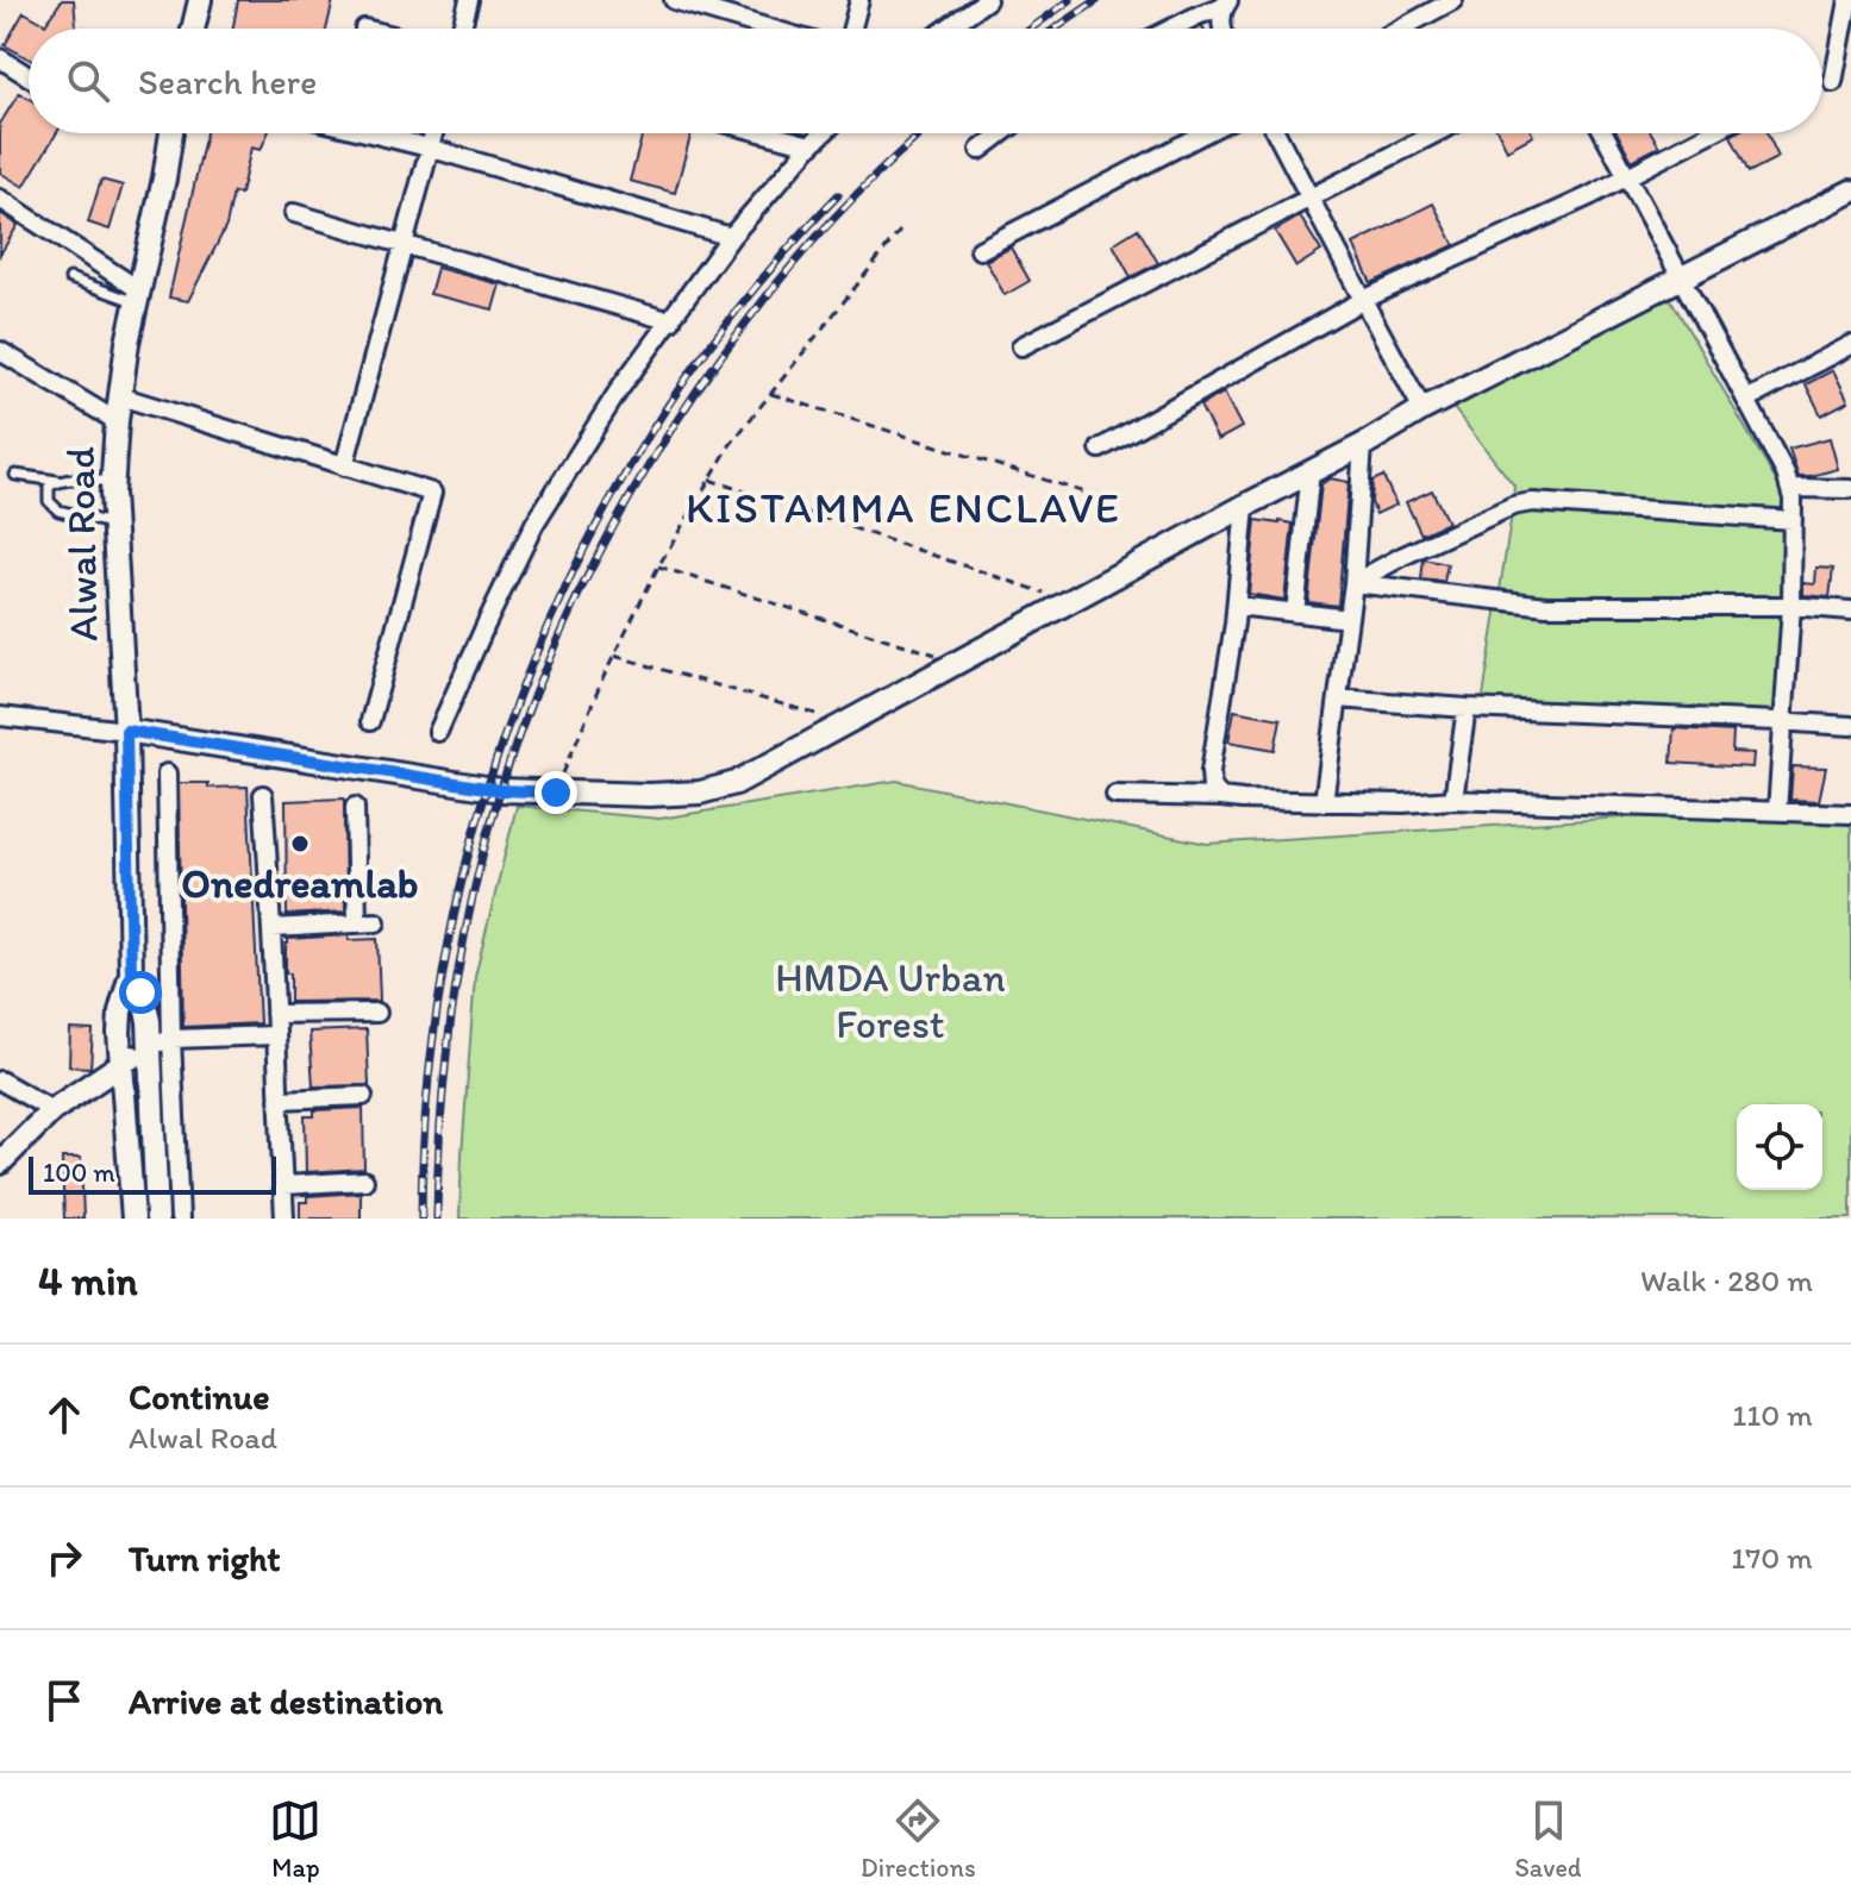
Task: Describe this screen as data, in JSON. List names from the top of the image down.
{
  "streets": {
    "street": ["Alwal Road"]
  },
  "districts": ["KISTAMMA ENCLAVE"],
  "parks": ["HMDA Urban Forest"],
  "places": ["Onedreamlab"],
  "scale_bar": "100 m",
  "page": {
    "search": "Search here",
    "scale": "100 m",
    "heading": ["4 min", "Walk · 280 m"],
    "list": [
      ["Continue", "Alwal Road", "110 m"],
      ["Turn right", "170 m"],
      "Arrive at destination"
    ],
    "nav": ["Map", "Directions", "Saved"]
  }
}
